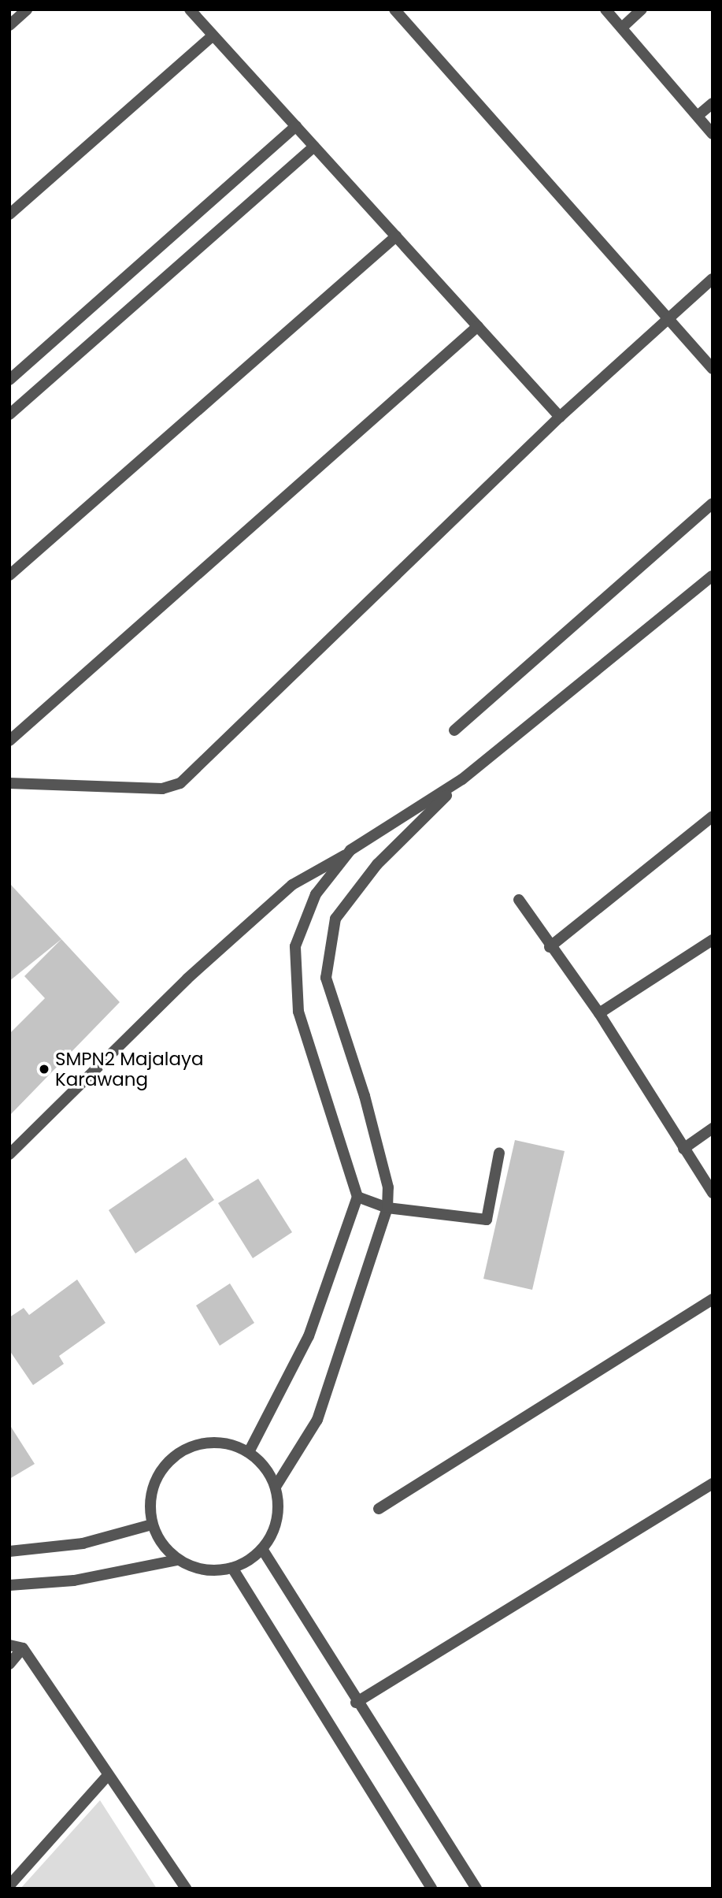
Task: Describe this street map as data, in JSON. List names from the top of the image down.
{
  "places": ["SMPN2 Majalaya Karawang"]
}
